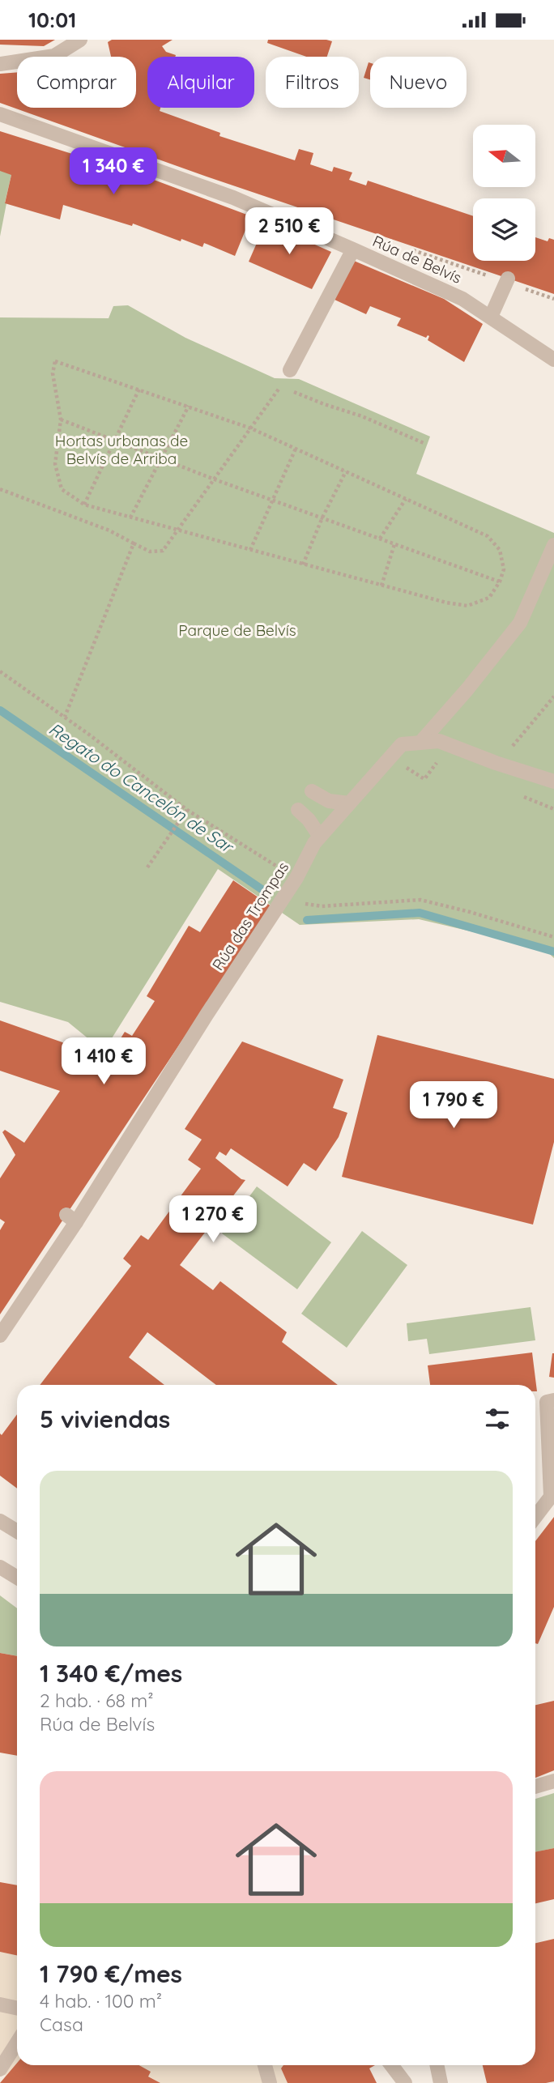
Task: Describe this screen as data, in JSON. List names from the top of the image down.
{
  "streets": {
    "street": ["Rúa de Belvís", "Rúa das Trompas"]
  },
  "water": ["Regato do Cancelón de Sar"],
  "parks": ["Hortas urbanas de Belvís de Arriba", "Parque de Belvís"],
  "north": "left",
  "page": {
    "status": "10:01",
    "chip": [
      "Comprar",
      "Alquilar",
      "Filtros",
      "Nuevo"
    ],
    "price": [
      "1 340 €",
      "2 510 €",
      "1 410 €",
      "1 790 €",
      "1 270 €"
    ],
    "heading": "5 viviendas",
    "list": [
      {
        "name": "1 340 €/mes",
        "note": "2 hab. · 68 m² · Rúa de Belvís"
      },
      {
        "name": "1 790 €/mes",
        "note": "4 hab. · 100 m² · Casa"
      }
    ]
  }
}
